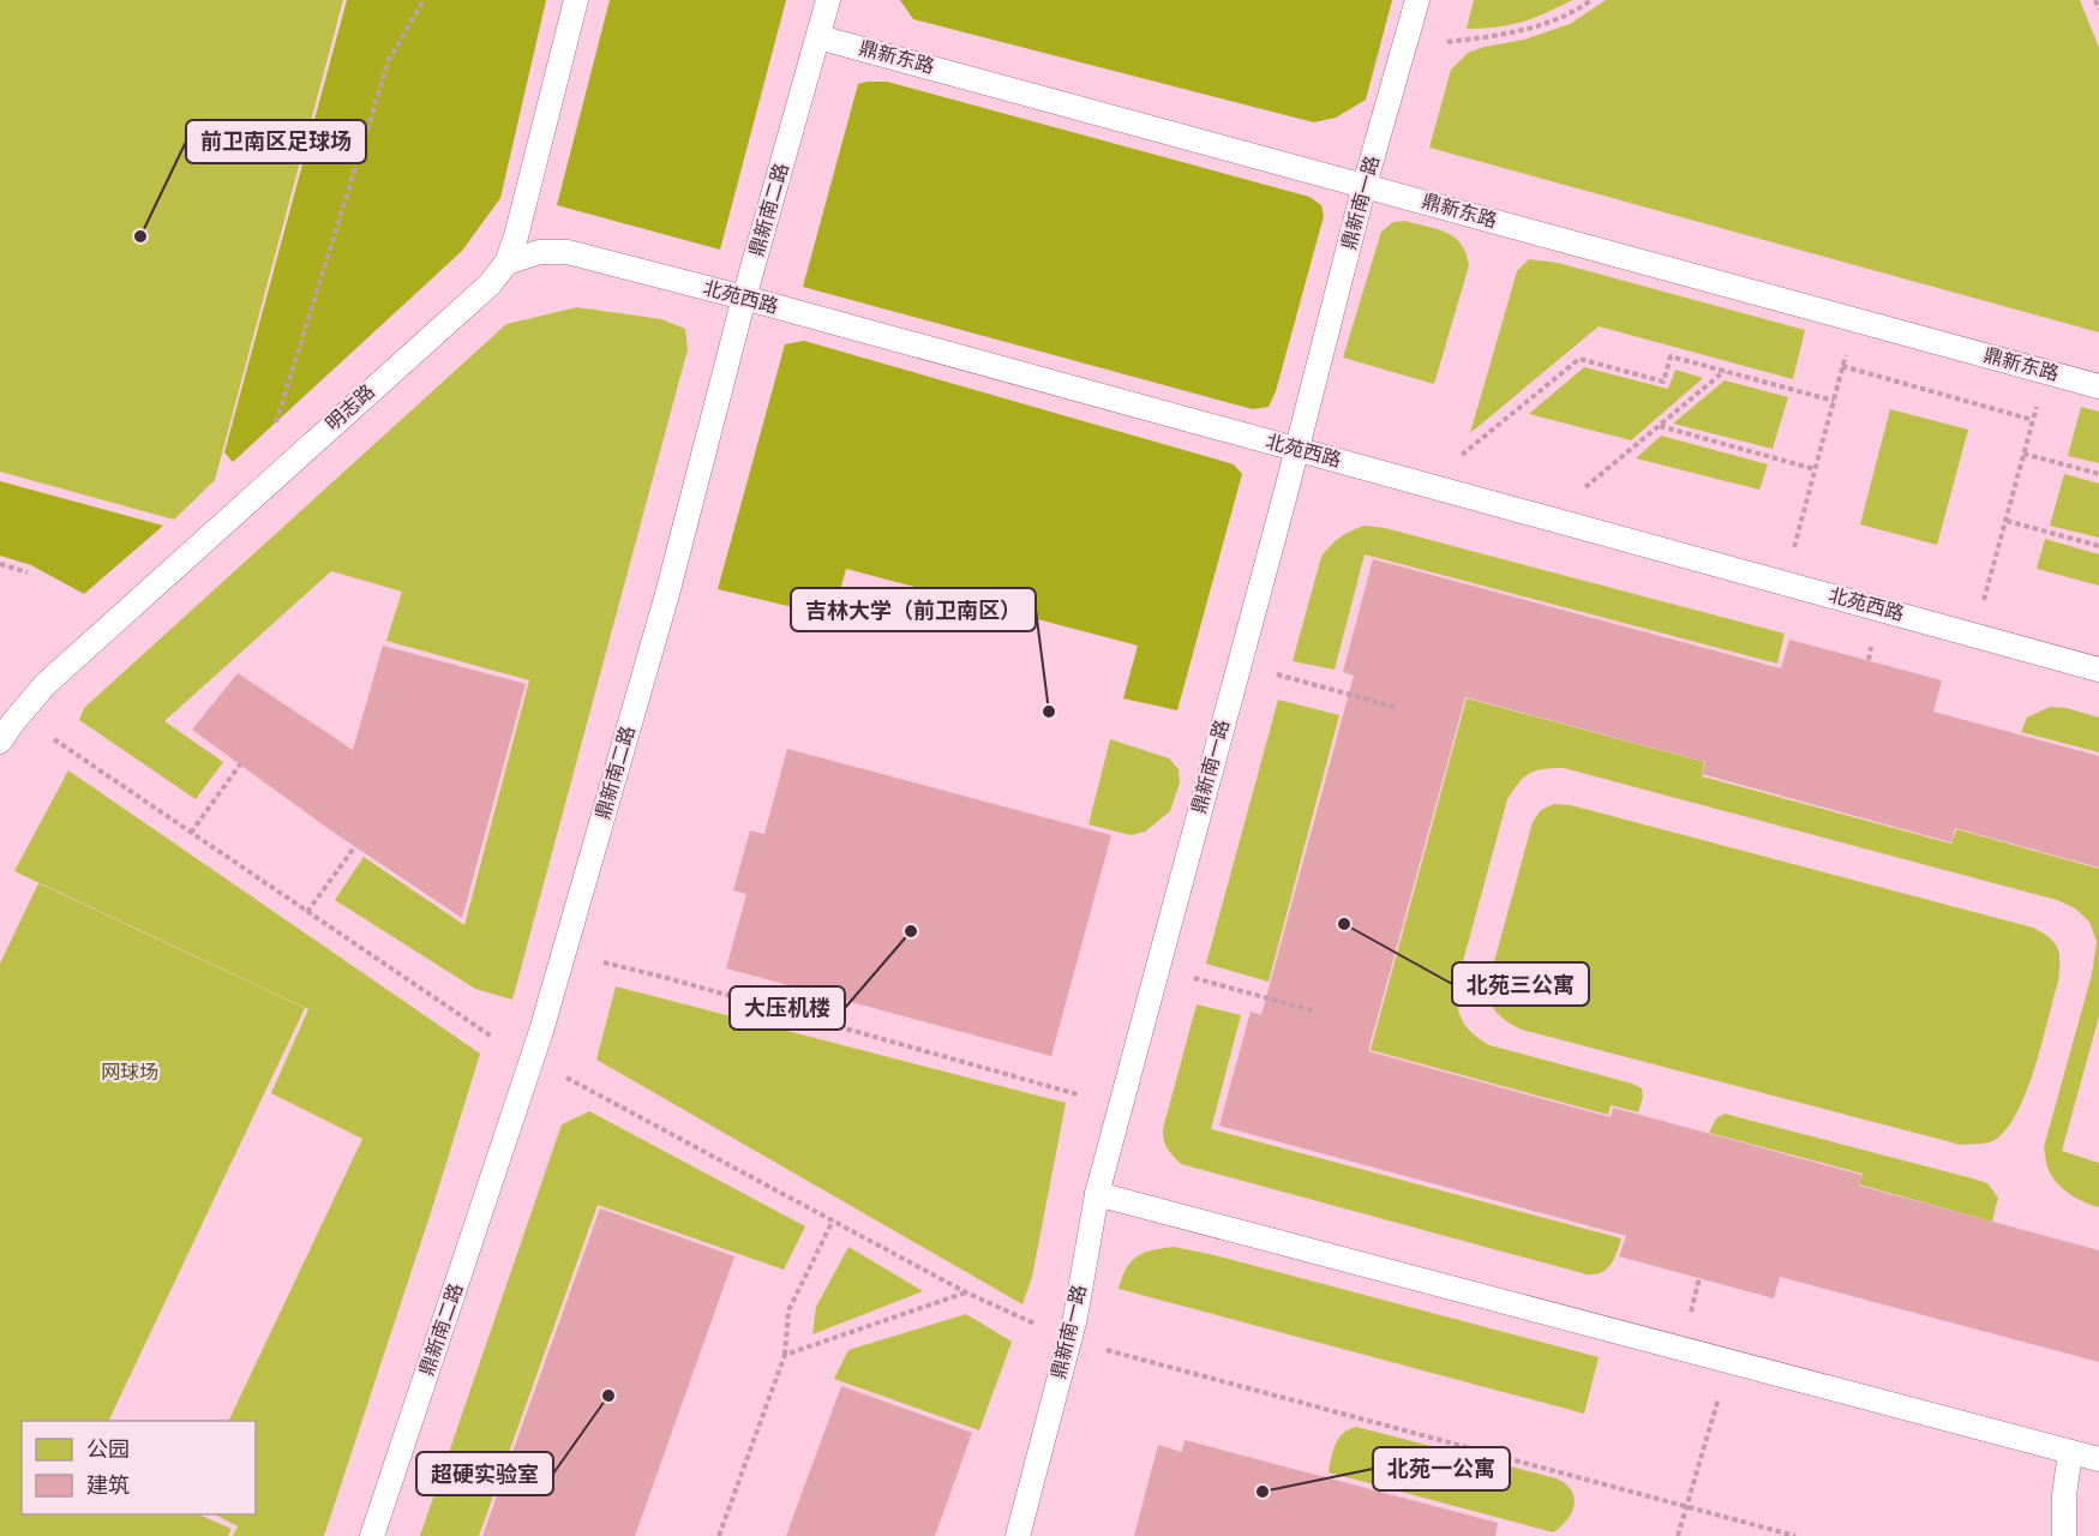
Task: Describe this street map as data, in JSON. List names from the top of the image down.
{
  "streets": {
    "lane": [
      "鼎新东路",
      "鼎新南一路",
      "鼎新南二路",
      "北苑西路",
      "明志路"
    ]
  },
  "crossings": [
    ["鼎新东路", "鼎新南一路"],
    ["鼎新东路", "鼎新南二路"],
    ["鼎新南一路", "北苑西路"],
    ["鼎新南二路", "北苑西路"],
    ["北苑西路", "明志路"]
  ],
  "parks": ["网球场"],
  "places": [
    "前卫南区足球场",
    "吉林大学（前卫南区）",
    "北苑三公寓",
    "大压机楼",
    "超硬实验室",
    "北苑一公寓"
  ],
  "legend": ["公园", "建筑"]
}
